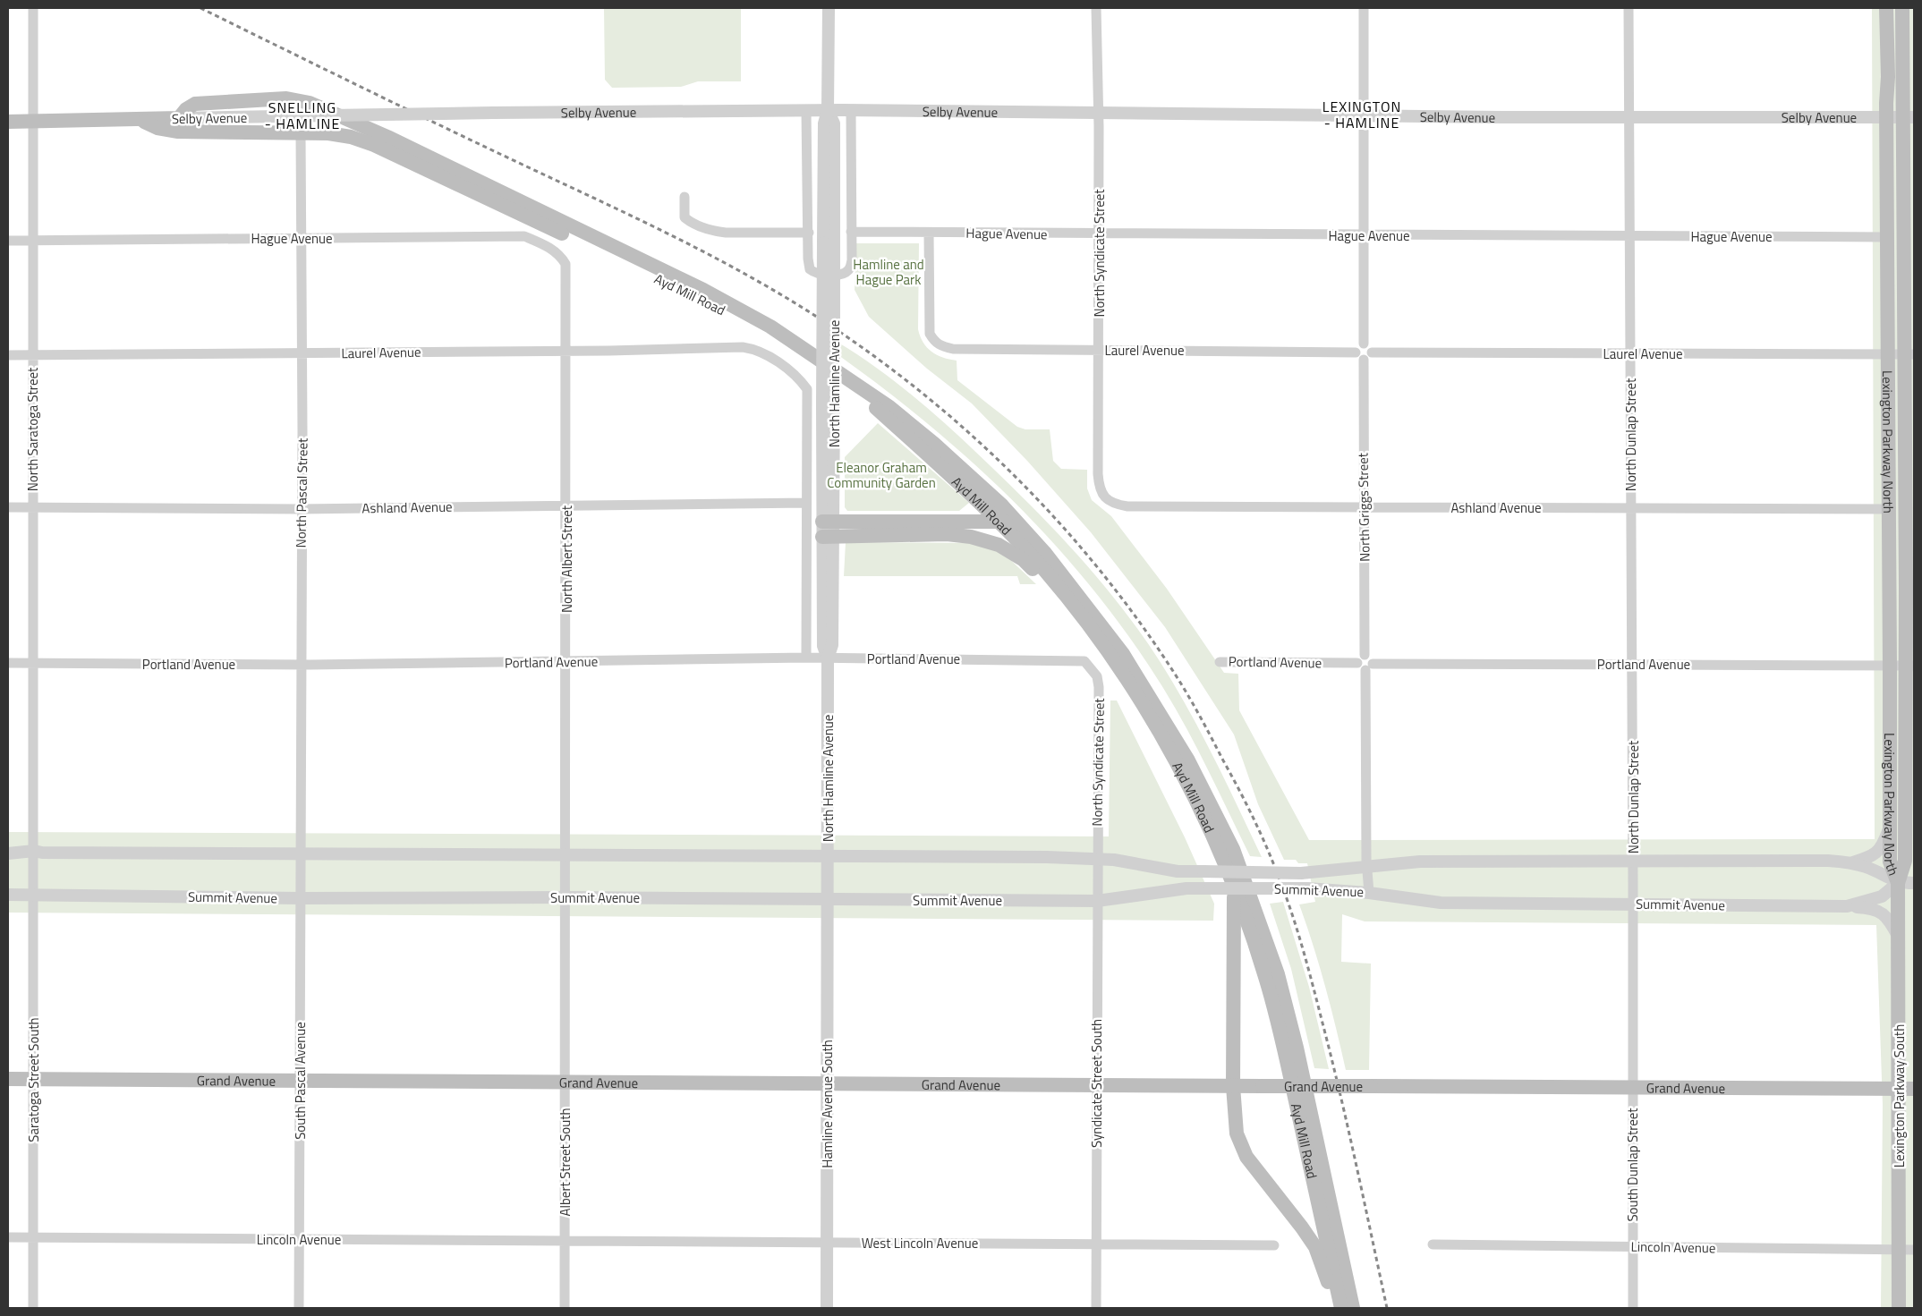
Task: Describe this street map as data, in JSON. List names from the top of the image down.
{
  "streets": {
    "main road": [
      "Selby Avenue",
      "Ayd Mill Road",
      "Lexington Parkway North",
      "Grand Avenue",
      "Lexington Parkway South"
    ],
    "street": [
      "Hague Avenue",
      "North Syndicate Street",
      "Laurel Avenue",
      "North Hamline Avenue",
      "North Saratoga Street",
      "North Dunlap Street",
      "North Pascal Street",
      "Ashland Avenue",
      "North Griggs Street",
      "North Albert Street",
      "Portland Avenue",
      "Summit Avenue",
      "Saratoga Street South",
      "South Pascal Avenue",
      "Syndicate Street South",
      "Hamline Avenue South",
      "Albert Street South",
      "South Dunlap Street",
      "Lincoln Avenue",
      "West Lincoln Avenue"
    ]
  },
  "crossings": [
    ["Selby Avenue", "North Syndicate Street"],
    ["Selby Avenue", "Ayd Mill Road"],
    ["Selby Avenue", "North Hamline Avenue"],
    ["Selby Avenue", "North Saratoga Street"],
    ["Selby Avenue", "North Dunlap Street"],
    ["Selby Avenue", "Lexington Parkway North"],
    ["Hague Avenue", "North Syndicate Street"],
    ["Hague Avenue", "Laurel Avenue"],
    ["Hague Avenue", "North Saratoga Street"],
    ["Hague Avenue", "North Dunlap Street"],
    ["Hague Avenue", "Lexington Parkway North"],
    ["Hague Avenue", "North Pascal Street"],
    ["Hague Avenue", "North Albert Street"],
    ["North Syndicate Street", "Laurel Avenue"],
    ["North Syndicate Street", "Ashland Avenue"],
    ["North Syndicate Street", "Portland Avenue"],
    ["North Syndicate Street", "Summit Avenue"],
    ["North Syndicate Street", "Syndicate Street South"],
    ["Ayd Mill Road", "North Pascal Street"],
    ["Laurel Avenue", "North Hamline Avenue"],
    ["Laurel Avenue", "North Saratoga Street"],
    ["Laurel Avenue", "North Dunlap Street"],
    ["Laurel Avenue", "Lexington Parkway North"],
    ["Laurel Avenue", "North Pascal Street"],
    ["Laurel Avenue", "North Griggs Street"],
    ["Laurel Avenue", "North Albert Street"],
    ["North Hamline Avenue", "Ashland Avenue"],
    ["North Hamline Avenue", "Portland Avenue"],
    ["North Hamline Avenue", "Summit Avenue"],
    ["North Hamline Avenue", "Hamline Avenue South"],
    ["North Saratoga Street", "Ashland Avenue"],
    ["North Saratoga Street", "Portland Avenue"],
    ["North Saratoga Street", "Summit Avenue"],
    ["North Saratoga Street", "Saratoga Street South"],
    ["North Dunlap Street", "Ashland Avenue"],
    ["North Dunlap Street", "Portland Avenue"],
    ["North Dunlap Street", "Summit Avenue"],
    ["North Dunlap Street", "South Dunlap Street"],
    ["Lexington Parkway North", "Ashland Avenue"],
    ["Lexington Parkway North", "Portland Avenue"],
    ["Lexington Parkway North", "Summit Avenue"],
    ["Lexington Parkway North", "Lexington Parkway South"],
    ["North Pascal Street", "Ashland Avenue"],
    ["North Pascal Street", "Portland Avenue"],
    ["North Pascal Street", "Summit Avenue"],
    ["North Pascal Street", "South Pascal Avenue"],
    ["Ashland Avenue", "North Griggs Street"],
    ["Ashland Avenue", "North Albert Street"],
    ["North Griggs Street", "Portland Avenue"],
    ["North Albert Street", "Portland Avenue"],
    ["North Albert Street", "Summit Avenue"],
    ["North Albert Street", "Albert Street South"],
    ["Summit Avenue", "Saratoga Street South"],
    ["Summit Avenue", "South Pascal Avenue"],
    ["Summit Avenue", "Syndicate Street South"],
    ["Summit Avenue", "Lexington Parkway South"],
    ["Summit Avenue", "Hamline Avenue South"],
    ["Summit Avenue", "Albert Street South"],
    ["Summit Avenue", "South Dunlap Street"],
    ["Saratoga Street South", "Grand Avenue"],
    ["Saratoga Street South", "Lincoln Avenue"],
    ["Grand Avenue", "South Pascal Avenue"],
    ["Grand Avenue", "Syndicate Street South"],
    ["Grand Avenue", "Lexington Parkway South"],
    ["Grand Avenue", "Hamline Avenue South"],
    ["Grand Avenue", "Albert Street South"],
    ["Grand Avenue", "South Dunlap Street"],
    ["South Pascal Avenue", "Lincoln Avenue"],
    ["Syndicate Street South", "West Lincoln Avenue"],
    ["Lexington Parkway South", "Lincoln Avenue"],
    ["Hamline Avenue South", "West Lincoln Avenue"],
    ["Albert Street South", "Lincoln Avenue"],
    ["Albert Street South", "West Lincoln Avenue"],
    ["South Dunlap Street", "Lincoln Avenue"],
    ["Lincoln Avenue", "West Lincoln Avenue"]
  ],
  "districts": ["LEXINGTON - HAMLINE", "SNELLING - HAMLINE"],
  "parks": ["Hamline and Hague Park", "Eleanor Graham Community Garden"]
}
